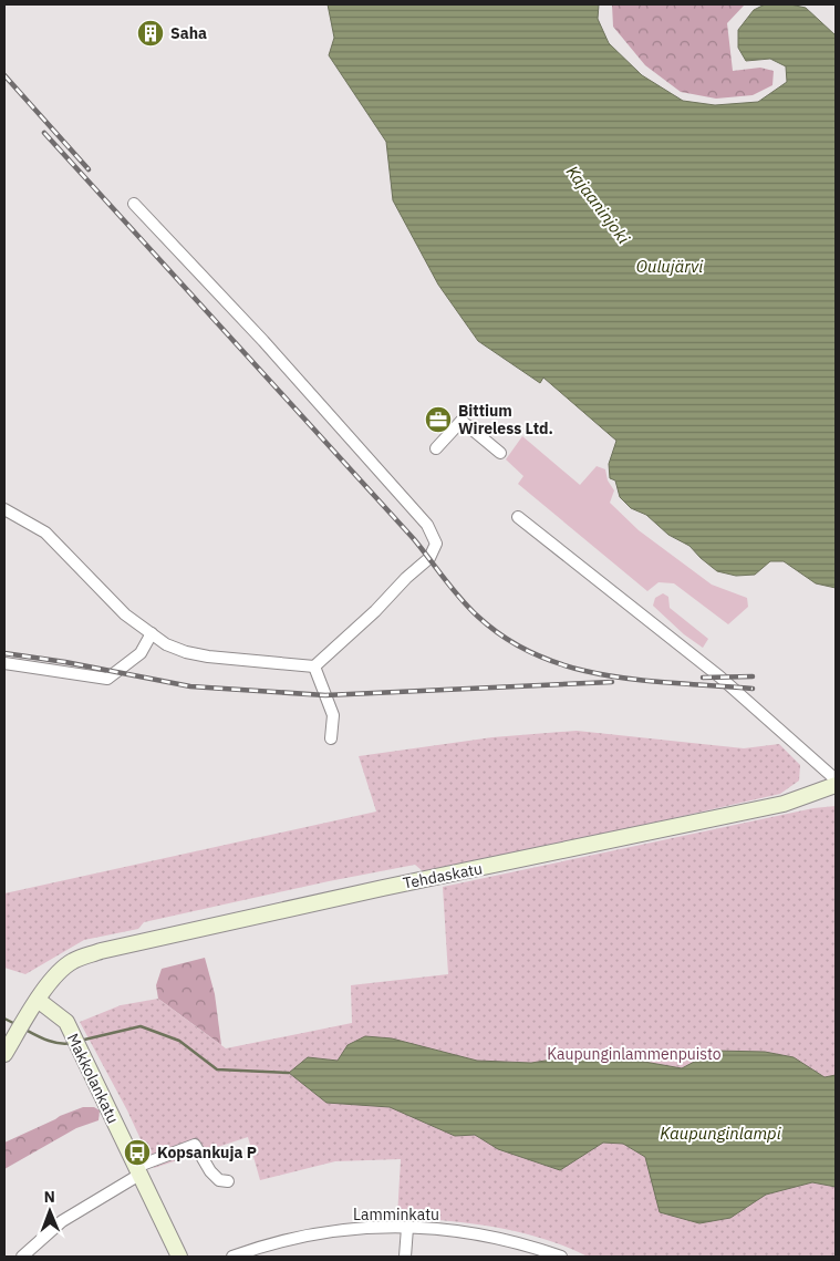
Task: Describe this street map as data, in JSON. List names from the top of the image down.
{
  "streets": {
    "street": ["Tehdaskatu", "Makkolankatu", "Lamminkatu"]
  },
  "crossings": [
    ["Tehdaskatu", "Makkolankatu"]
  ],
  "water": ["Kajaaninjoki", "Oulujärvi", "Kaupunginlampi"],
  "parks": ["Kaupunginlammenpuisto"],
  "places": {
    "building": ["Saha"],
    "office": ["Bittium Wireless Ltd."],
    "bus stop": ["Kopsankuja P"]
  },
  "north": "top"
}
